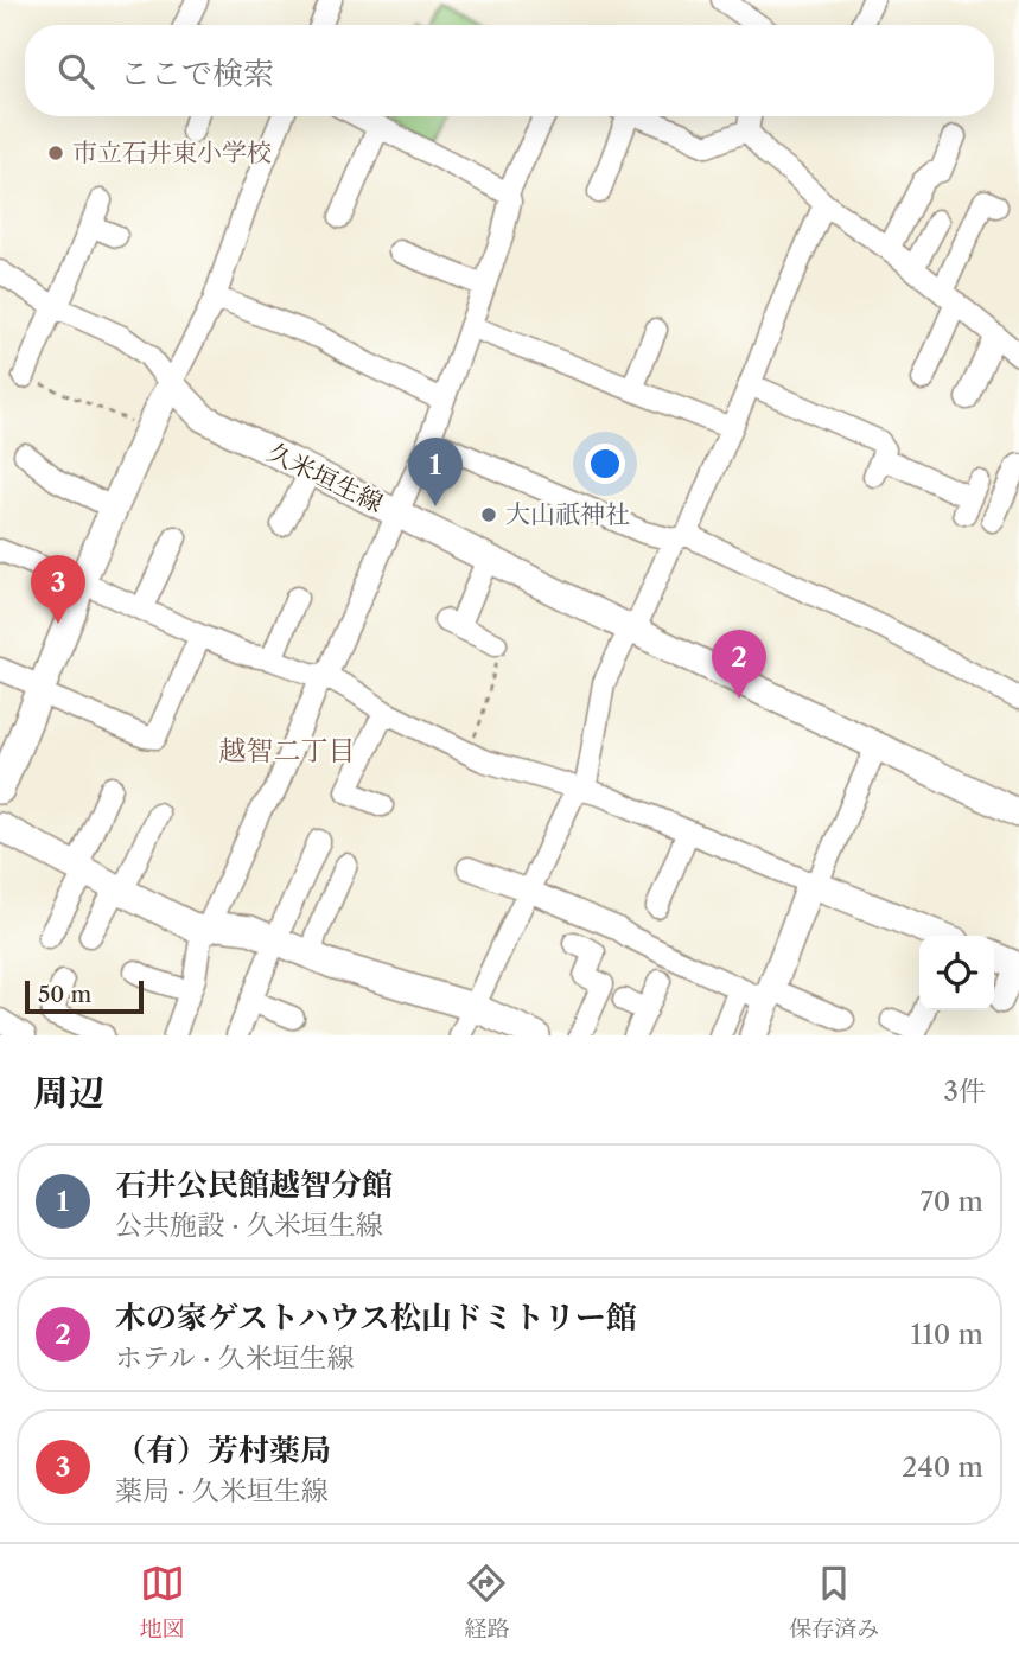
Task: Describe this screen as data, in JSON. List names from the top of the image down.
{
  "streets": {
    "main road": ["久米垣生線"]
  },
  "districts": ["越智二丁目"],
  "places": ["市立石井東小学校", "大山祇神社"],
  "scale_bar": "50 m",
  "page": {
    "search": "ここで検索",
    "pins": ["1", "3", "2"],
    "scale": "50 m",
    "heading": ["周辺", "3件"],
    "list": [
      {
        "mark": "1",
        "name": "石井公民館越智分館",
        "note": "公共施設 · 久米垣生線",
        "value": "70 m"
      },
      {
        "mark": "2",
        "name": "木の家ゲストハウス松山ドミトリー館",
        "note": "ホテル · 久米垣生線",
        "value": "110 m"
      },
      {
        "mark": "3",
        "name": "（有）芳村薬局",
        "note": "薬局 · 久米垣生線",
        "value": "240 m"
      }
    ],
    "nav": ["地図", "経路", "保存済み"]
  }
}
